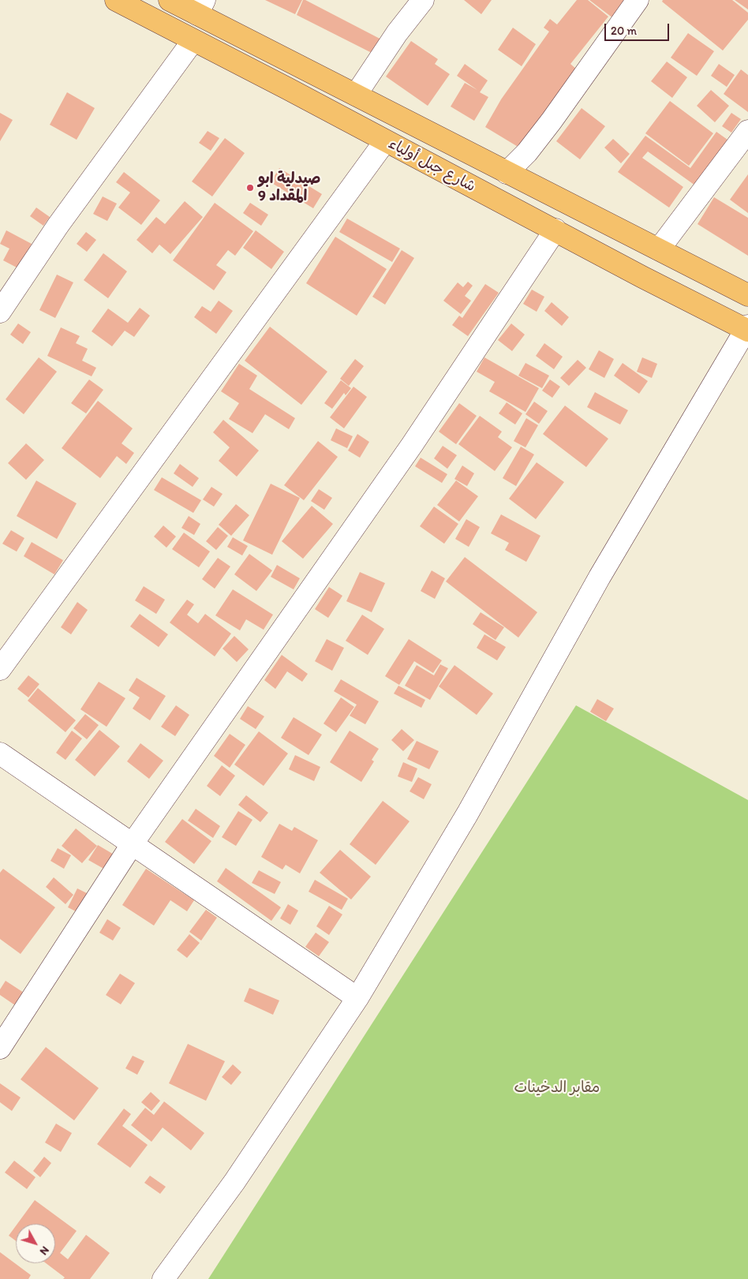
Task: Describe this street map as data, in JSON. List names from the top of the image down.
{
  "streets": {
    "main road": ["شارع جبل أولياء"]
  },
  "parks": ["مقابر الدخينات"],
  "places": ["صيدلية ابو المقداد 9"],
  "scale_bar": "20 m",
  "north": "bottom right"
}
